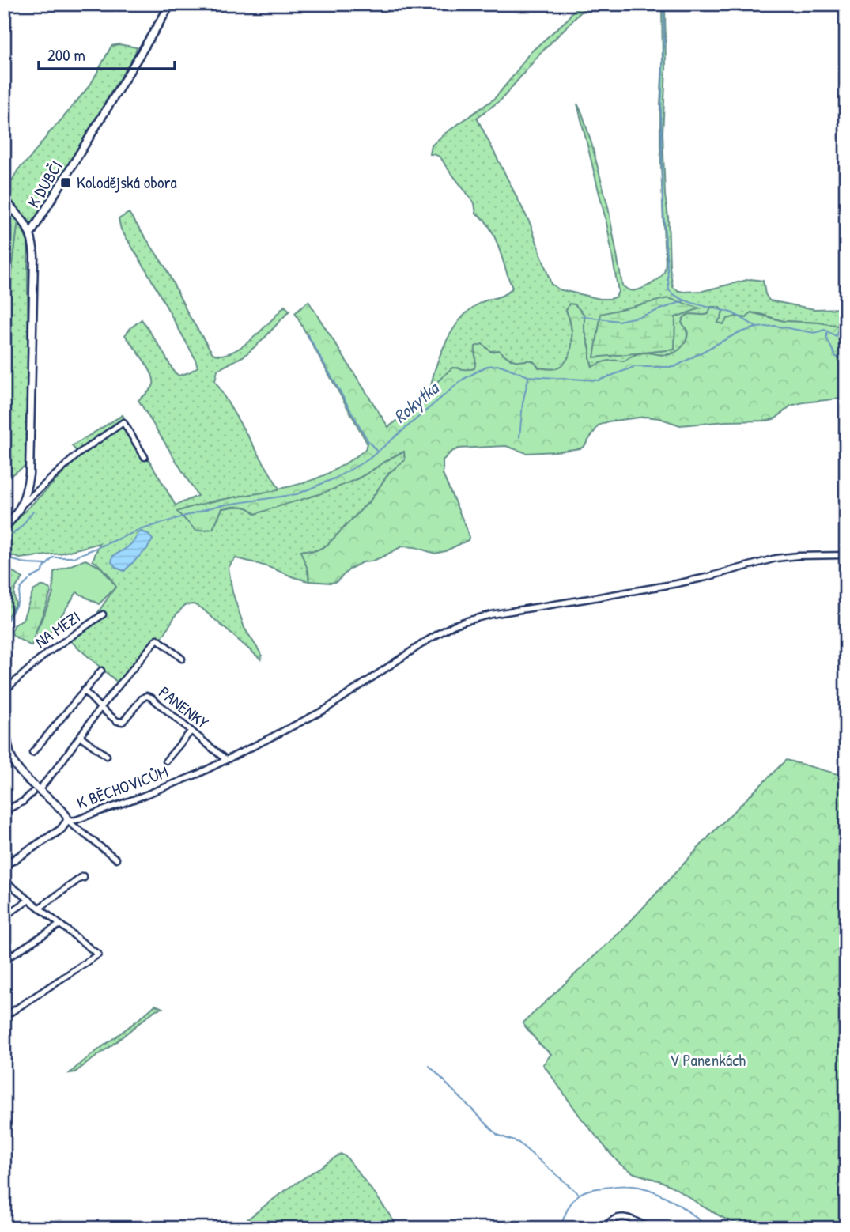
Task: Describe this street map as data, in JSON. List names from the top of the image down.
{
  "streets": {
    "street": [
      "K DUBČI",
      "NA MEZI",
      "PANENKY",
      "K BĚCHOVICŮM"
    ]
  },
  "crossings": [
    ["PANENKY", "K BĚCHOVICŮM"]
  ],
  "water": ["Rokytka"],
  "parks": ["V Panenkách"],
  "places": {
    "transit": ["Kolodějská obora"]
  },
  "scale_bar": "200 m"
}
